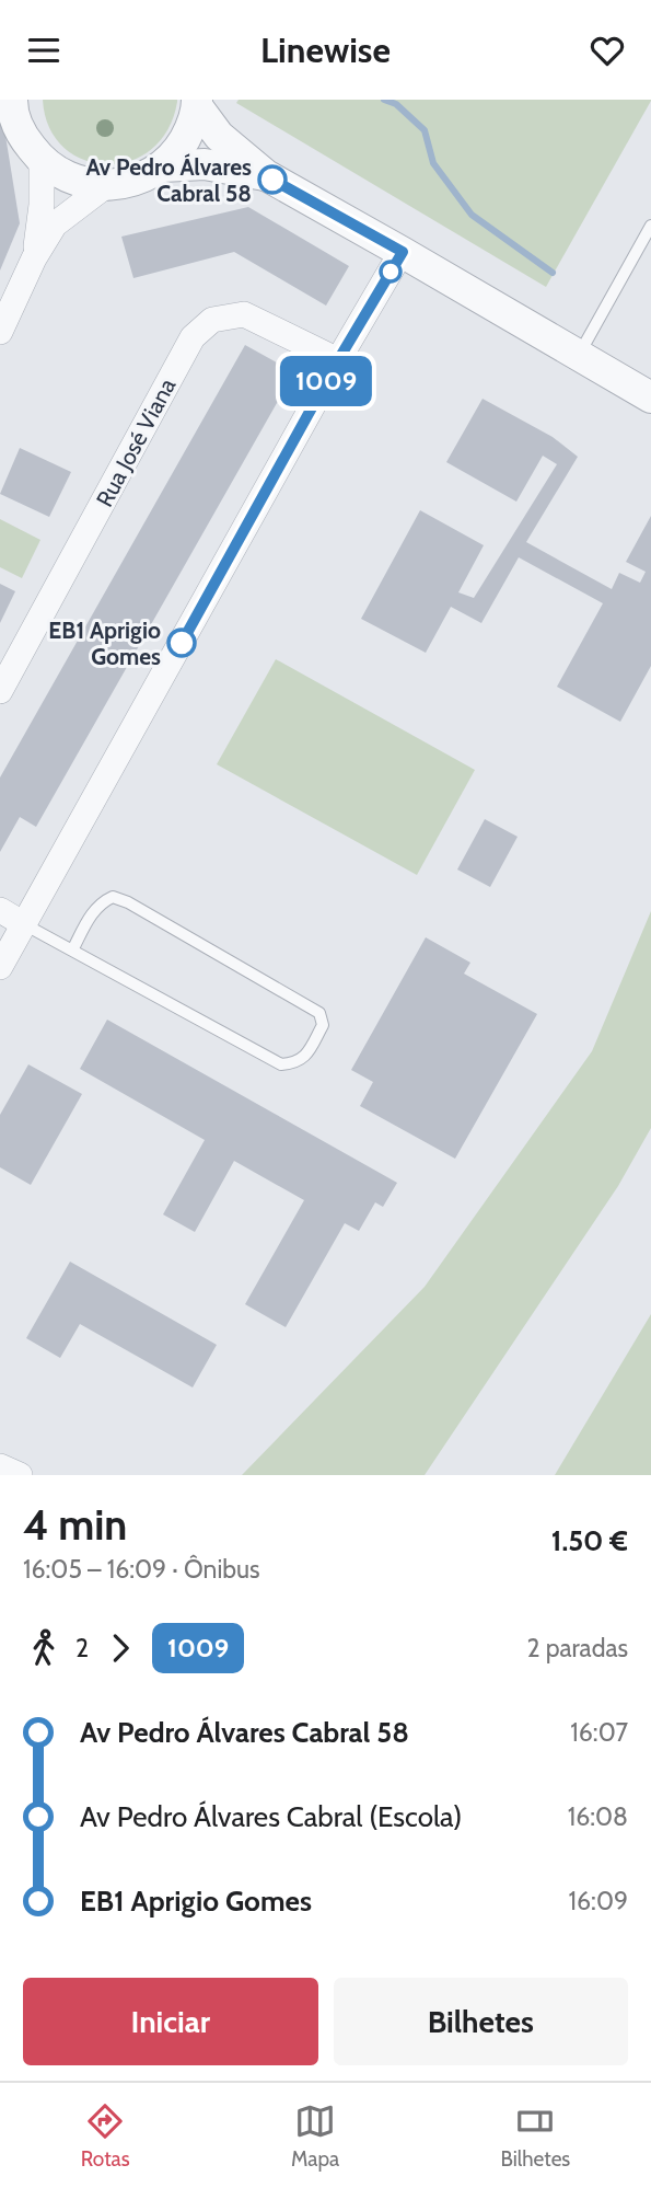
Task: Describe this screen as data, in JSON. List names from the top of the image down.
{
  "streets": {
    "street": ["Rua José Viana"]
  },
  "places": ["Av Pedro Álvares Cabral 58", "EB1 Aprigio Gomes"],
  "lines": ["bus line 1009"],
  "page": {
    "header": "Linewise",
    "on_map": "1009",
    "heading": ["4 min", "16:05 – 16:09 · Ônibus", "1.50 €"],
    "legs": ["2", "1009", "2 paradas"],
    "list": [
      {
        "name": "Av Pedro Álvares Cabral 58",
        "value": "16:07"
      },
      {
        "name": "Av Pedro Álvares Cabral (Escola)",
        "value": "16:08"
      },
      {
        "name": "EB1 Aprigio Gomes",
        "value": "16:09"
      }
    ],
    "buttons": ["Iniciar", "Bilhetes"],
    "tabs": ["Rotas", "Mapa", "Bilhetes"]
  }
}
